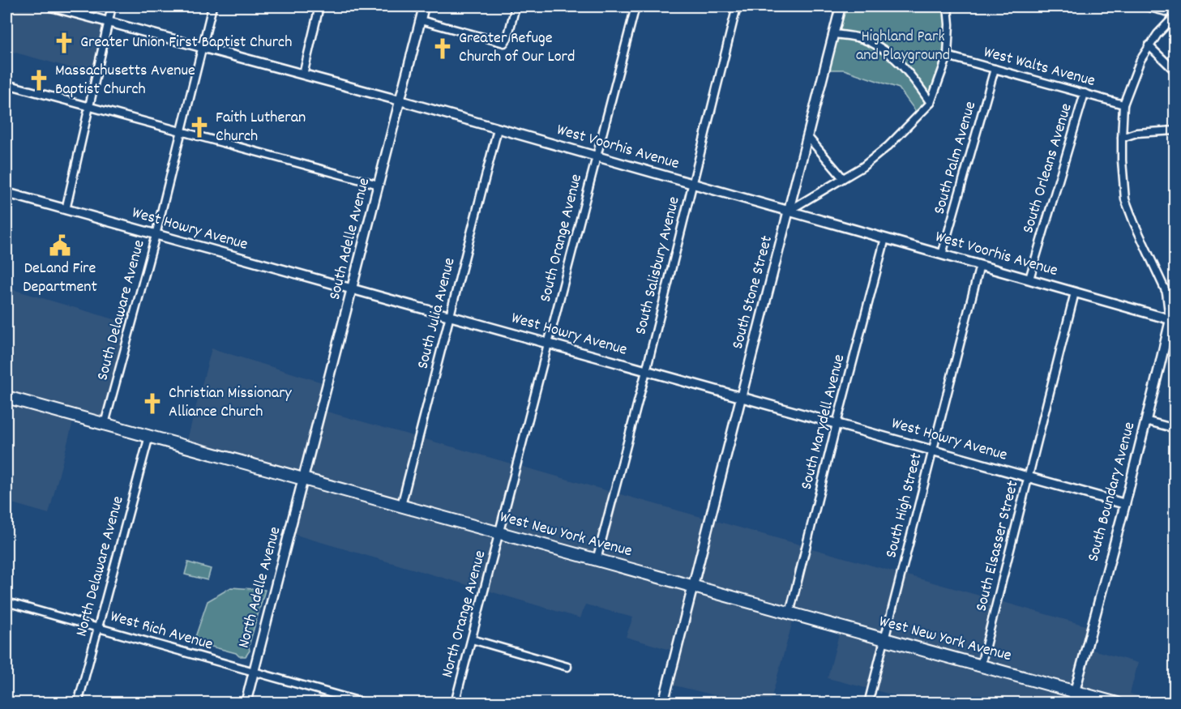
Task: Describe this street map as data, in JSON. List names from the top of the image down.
{
  "streets": {
    "main road": ["West New York Avenue"],
    "street": [
      "West Walts Avenue",
      "West Voorhis Avenue",
      "South Palm Avenue",
      "South Orleans Avenue",
      "West Howry Avenue",
      "South Orange Avenue",
      "South Adelle Avenue",
      "South Salisbury Avenue",
      "South Stone Street",
      "South Delaware Avenue",
      "South Julia Avenue",
      "South Marydell Avenue",
      "South Boundary Avenue",
      "South High Street",
      "South Elsasser Street",
      "North Delaware Avenue",
      "North Adelle Avenue",
      "North Orange Avenue",
      "West Rich Avenue"
    ]
  },
  "crossings": [
    ["West Walts Avenue", "South Palm Avenue"],
    ["West Walts Avenue", "South Orleans Avenue"],
    ["West Voorhis Avenue", "South Palm Avenue"],
    ["West Voorhis Avenue", "South Orleans Avenue"],
    ["West Voorhis Avenue", "South Orange Avenue"],
    ["West Voorhis Avenue", "South Adelle Avenue"],
    ["West Voorhis Avenue", "South Salisbury Avenue"],
    ["West Voorhis Avenue", "South Stone Street"],
    ["West Voorhis Avenue", "South Delaware Avenue"],
    ["West Voorhis Avenue", "South Julia Avenue"],
    ["West Voorhis Avenue", "South Marydell Avenue"],
    ["West Voorhis Avenue", "South Boundary Avenue"],
    ["West Voorhis Avenue", "South High Street"],
    ["West Voorhis Avenue", "South Elsasser Street"],
    ["West Howry Avenue", "South Orange Avenue"],
    ["West Howry Avenue", "South Adelle Avenue"],
    ["West Howry Avenue", "South Salisbury Avenue"],
    ["West Howry Avenue", "South Stone Street"],
    ["West Howry Avenue", "South Delaware Avenue"],
    ["West Howry Avenue", "South Julia Avenue"],
    ["West Howry Avenue", "South Marydell Avenue"],
    ["West Howry Avenue", "South Boundary Avenue"],
    ["West Howry Avenue", "South High Street"],
    ["West Howry Avenue", "South Elsasser Street"],
    ["South Orange Avenue", "West New York Avenue"],
    ["South Orange Avenue", "North Orange Avenue"],
    ["South Adelle Avenue", "West New York Avenue"],
    ["South Adelle Avenue", "North Adelle Avenue"],
    ["South Salisbury Avenue", "West New York Avenue"],
    ["South Stone Street", "West New York Avenue"],
    ["South Delaware Avenue", "West New York Avenue"],
    ["South Julia Avenue", "West New York Avenue"],
    ["South Marydell Avenue", "West New York Avenue"],
    ["South Boundary Avenue", "West New York Avenue"],
    ["South High Street", "West New York Avenue"],
    ["West New York Avenue", "South Elsasser Street"],
    ["West New York Avenue", "North Delaware Avenue"],
    ["West New York Avenue", "North Adelle Avenue"],
    ["West New York Avenue", "North Orange Avenue"],
    ["North Delaware Avenue", "West Rich Avenue"],
    ["North Adelle Avenue", "West Rich Avenue"]
  ],
  "parks": ["Highland Park and Playground"],
  "places": {
    "church": [
      "Greater Union First Baptist Church",
      "Greater Refuge Church of Our Lord",
      "Massachusetts Avenue Baptist Church",
      "Faith Lutheran Church",
      "Christian Missionary Alliance Church"
    ],
    "public building": ["DeLand Fire Department"]
  }
}
